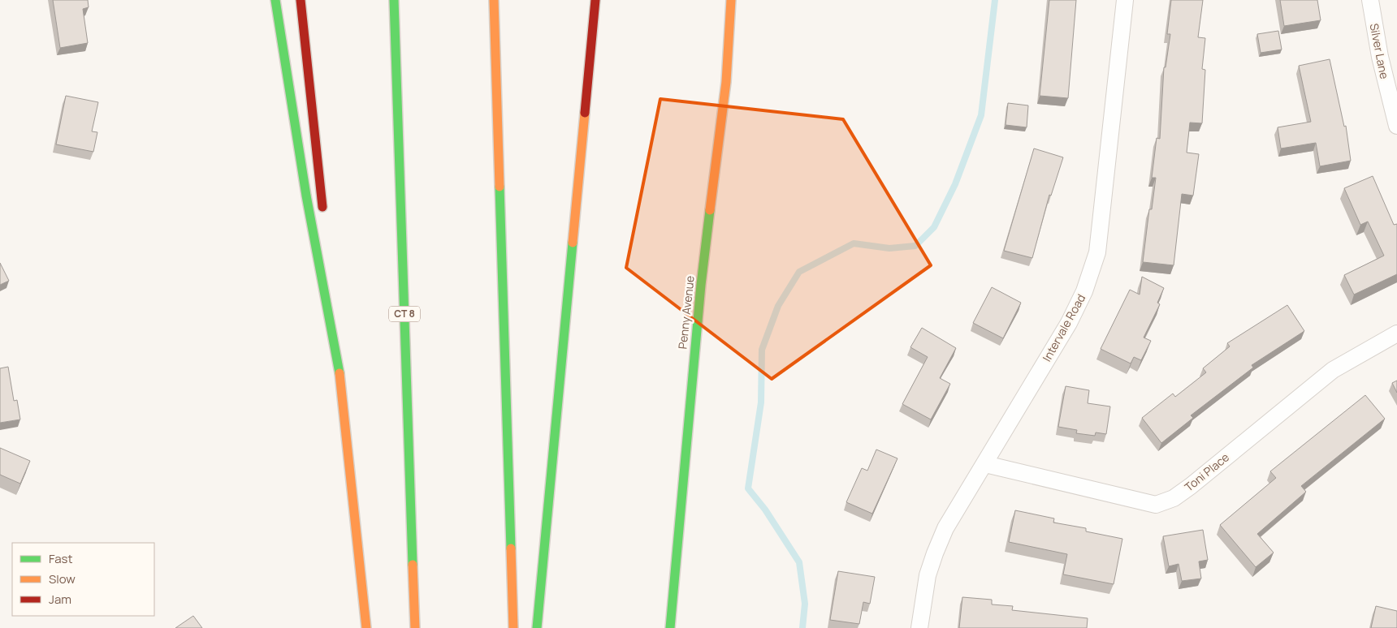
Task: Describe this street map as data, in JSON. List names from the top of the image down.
{
  "streets": {
    "main road": ["Penny Avenue", "CT 8"],
    "street": ["Silver Lane", "Intervale Road", "Toni Place"]
  },
  "crossings": [
    ["Intervale Road", "Toni Place"]
  ],
  "legend": ["Fast", "Slow", "Jam"]
}
